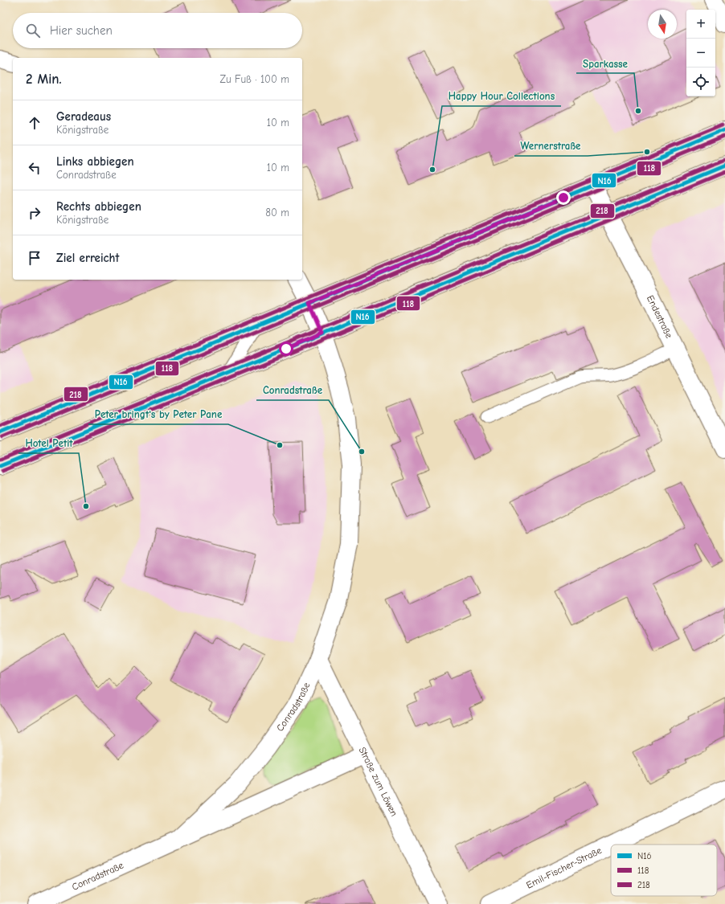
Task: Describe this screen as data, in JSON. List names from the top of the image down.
{
  "streets": {
    "street": [
      "Endestraße",
      "Conradstraße",
      "Straße zum Löwen",
      "Emil-Fischer-Straße"
    ]
  },
  "crossings": [
    ["Conradstraße", "Straße zum Löwen"]
  ],
  "places": [
    "Sparkasse",
    "Wernerstraße",
    "Happy Hour Collections",
    "Peter bringt's by Peter Pane",
    "Conradstraße",
    "Hotel Petit"
  ],
  "lines": ["transit line 218", "transit line N16", "transit line 118"],
  "legend": ["N16", "118", "218"],
  "north": "bottom",
  "page": {
    "map_buttons": ["+", "−"],
    "search": "Hier suchen",
    "heading": ["2 Min.", "Zu Fuß · 100 m"],
    "list": [
      ["Geradeaus", "Königstraße", "10 m"],
      ["Links abbiegen", "Conradstraße", "10 m"],
      ["Rechts abbiegen", "Königstraße", "80 m"],
      "Ziel erreicht"
    ]
  }
}
